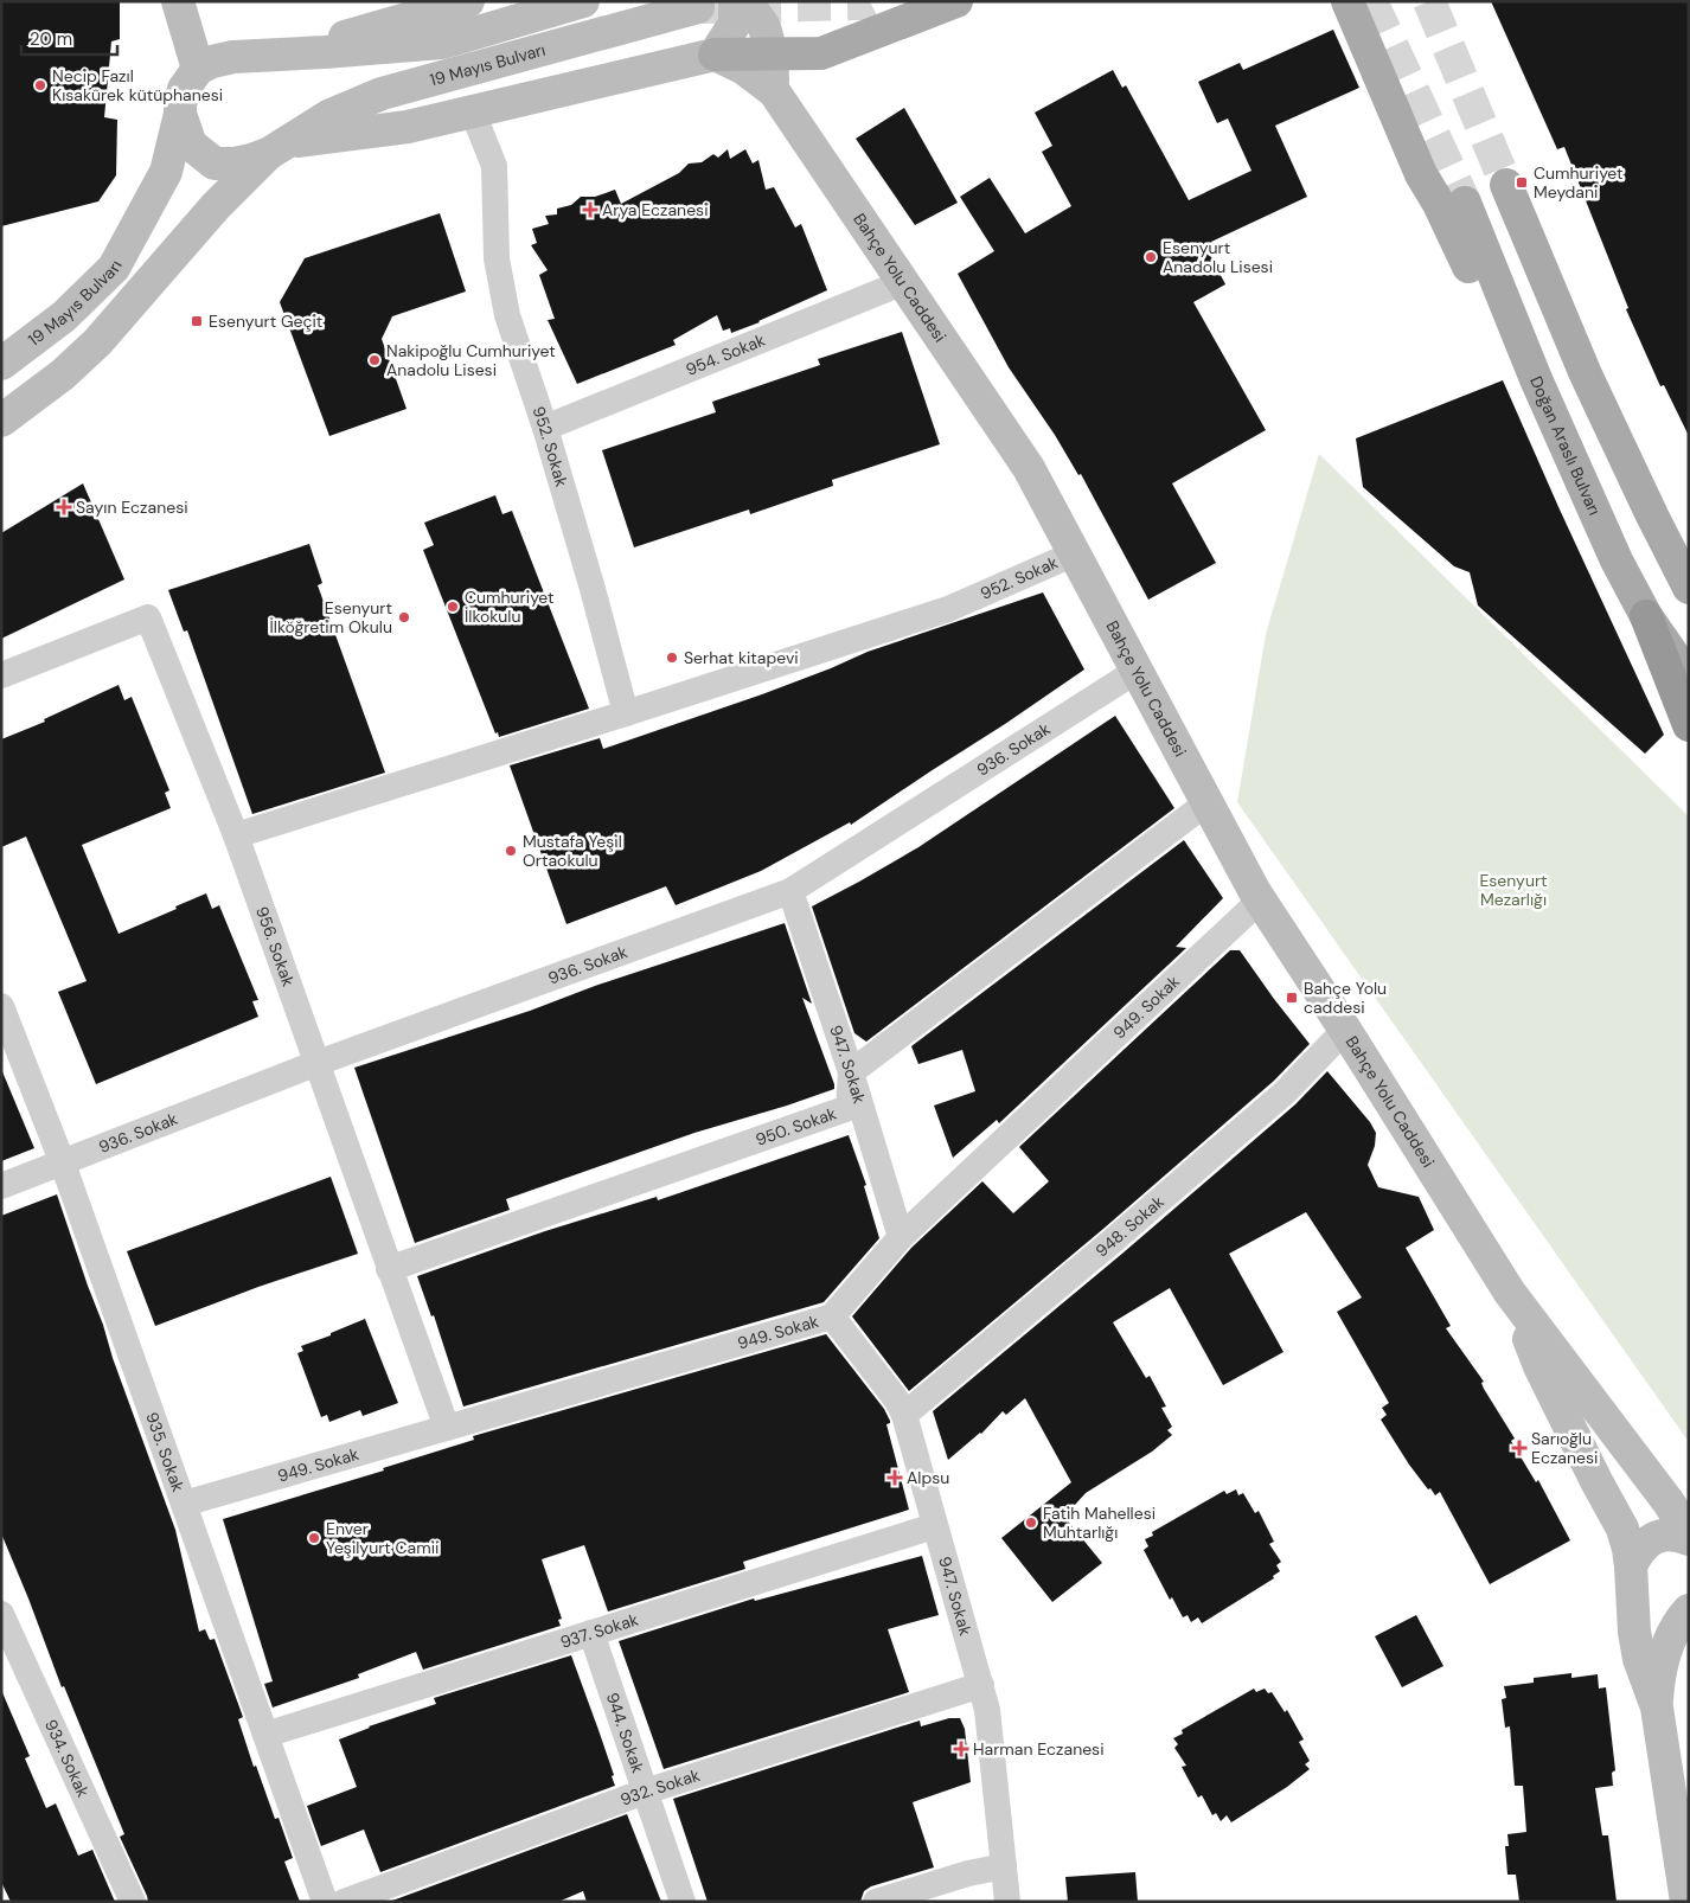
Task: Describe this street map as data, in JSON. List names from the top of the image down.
{
  "streets": {
    "main road": ["19 Mayıs Bulvarı", "Bahçe Yolu Caddesi", "Doğan Araslı Bulvarı"],
    "street": [
      "954. Sokak",
      "952. Sokak",
      "936. Sokak",
      "956. Sokak",
      "949. Sokak",
      "947. Sokak",
      "950. Sokak",
      "948. Sokak",
      "935. Sokak",
      "937. Sokak",
      "944. Sokak",
      "934. Sokak",
      "932. Sokak"
    ]
  },
  "crossings": [
    ["Bahçe Yolu Caddesi", "954. Sokak"],
    ["Bahçe Yolu Caddesi", "952. Sokak"],
    ["Bahçe Yolu Caddesi", "936. Sokak"],
    ["Bahçe Yolu Caddesi", "949. Sokak"],
    ["Bahçe Yolu Caddesi", "948. Sokak"],
    ["954. Sokak", "952. Sokak"],
    ["952. Sokak", "956. Sokak"],
    ["936. Sokak", "956. Sokak"],
    ["936. Sokak", "947. Sokak"],
    ["936. Sokak", "935. Sokak"],
    ["956. Sokak", "949. Sokak"],
    ["956. Sokak", "950. Sokak"],
    ["949. Sokak", "947. Sokak"],
    ["949. Sokak", "935. Sokak"],
    ["947. Sokak", "950. Sokak"],
    ["947. Sokak", "948. Sokak"],
    ["947. Sokak", "937. Sokak"],
    ["947. Sokak", "932. Sokak"],
    ["935. Sokak", "937. Sokak"],
    ["937. Sokak", "944. Sokak"],
    ["944. Sokak", "932. Sokak"]
  ],
  "parks": ["Esenyurt Mezarlığı"],
  "places": {
    "other": [
      "Necip Fazıl Kısakürek kütüphanesi",
      "Esenyurt Anadolu Lisesi",
      "Nakipoğlu Cumhuriyet Anadolu Lisesi",
      "Cumhuriyet İlkokulu",
      "Esenyurt İlköğretim Okulu",
      "Serhat kitapevi",
      "Mustafa Yeşil Ortaokulu",
      "Fatih Mahellesi Muhtarlığı",
      "Enver Yeşilyurt Camii"
    ],
    "transit": ["Cumhuriyet Meydani", "Esenyurt Geçit", "Bahçe Yolu caddesi"],
    "health": [
      "Arya Eczanesi",
      "Sayın Eczanesi",
      "Sarıoğlu Eczanesi",
      "Alpsu",
      "Harman Eczanesi"
    ]
  },
  "scale_bar": "20 m"
}
